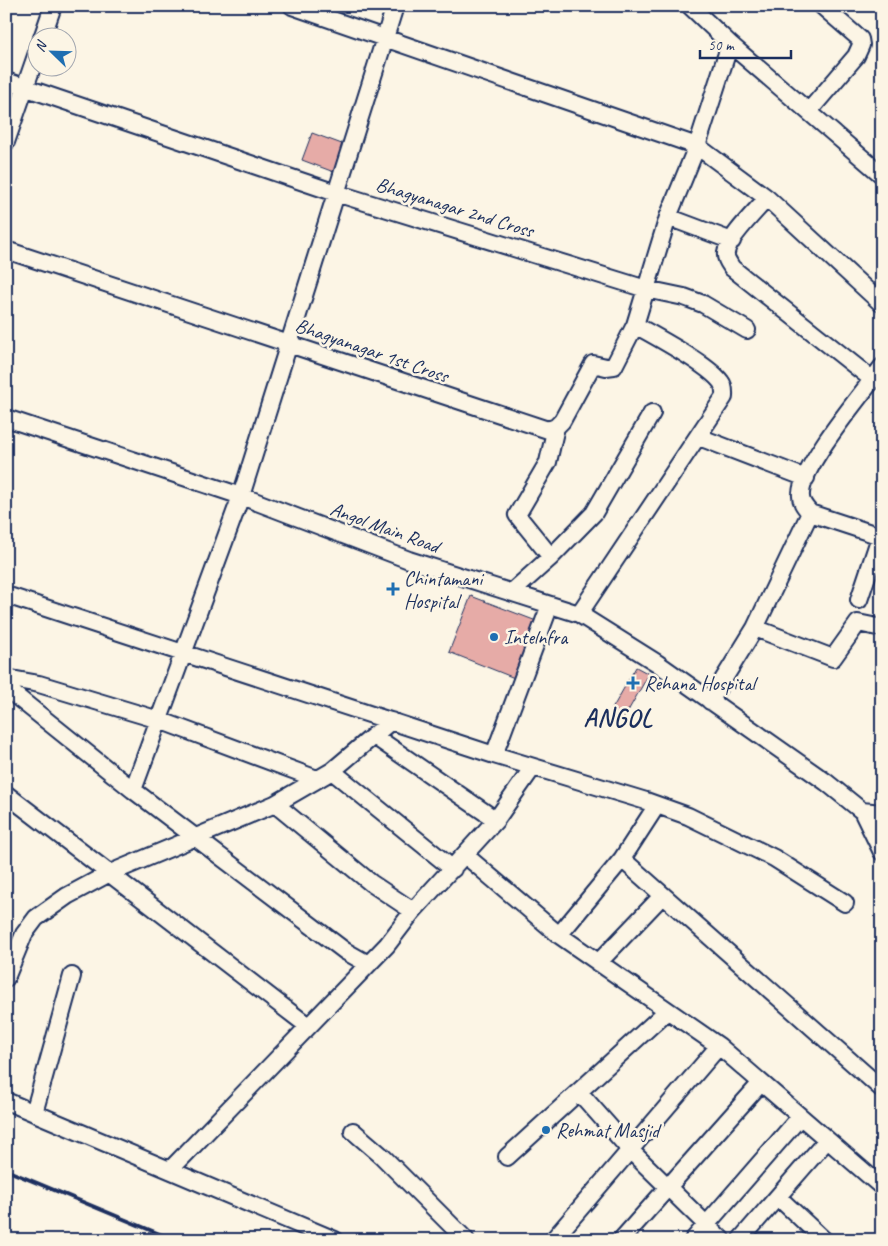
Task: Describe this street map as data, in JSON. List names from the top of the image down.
{
  "streets": {
    "street": ["Bhagyanagar 2nd Cross", "Bhagyanagar 1st Cross", "Angol Main Road"]
  },
  "districts": ["ANGOL"],
  "places": {
    "health": ["Chintamani Hospital", "Rehana Hospital"],
    "other": ["Intelnfra", "Rehmat Masjid"]
  },
  "scale_bar": "50 m",
  "north": "top left"
}
